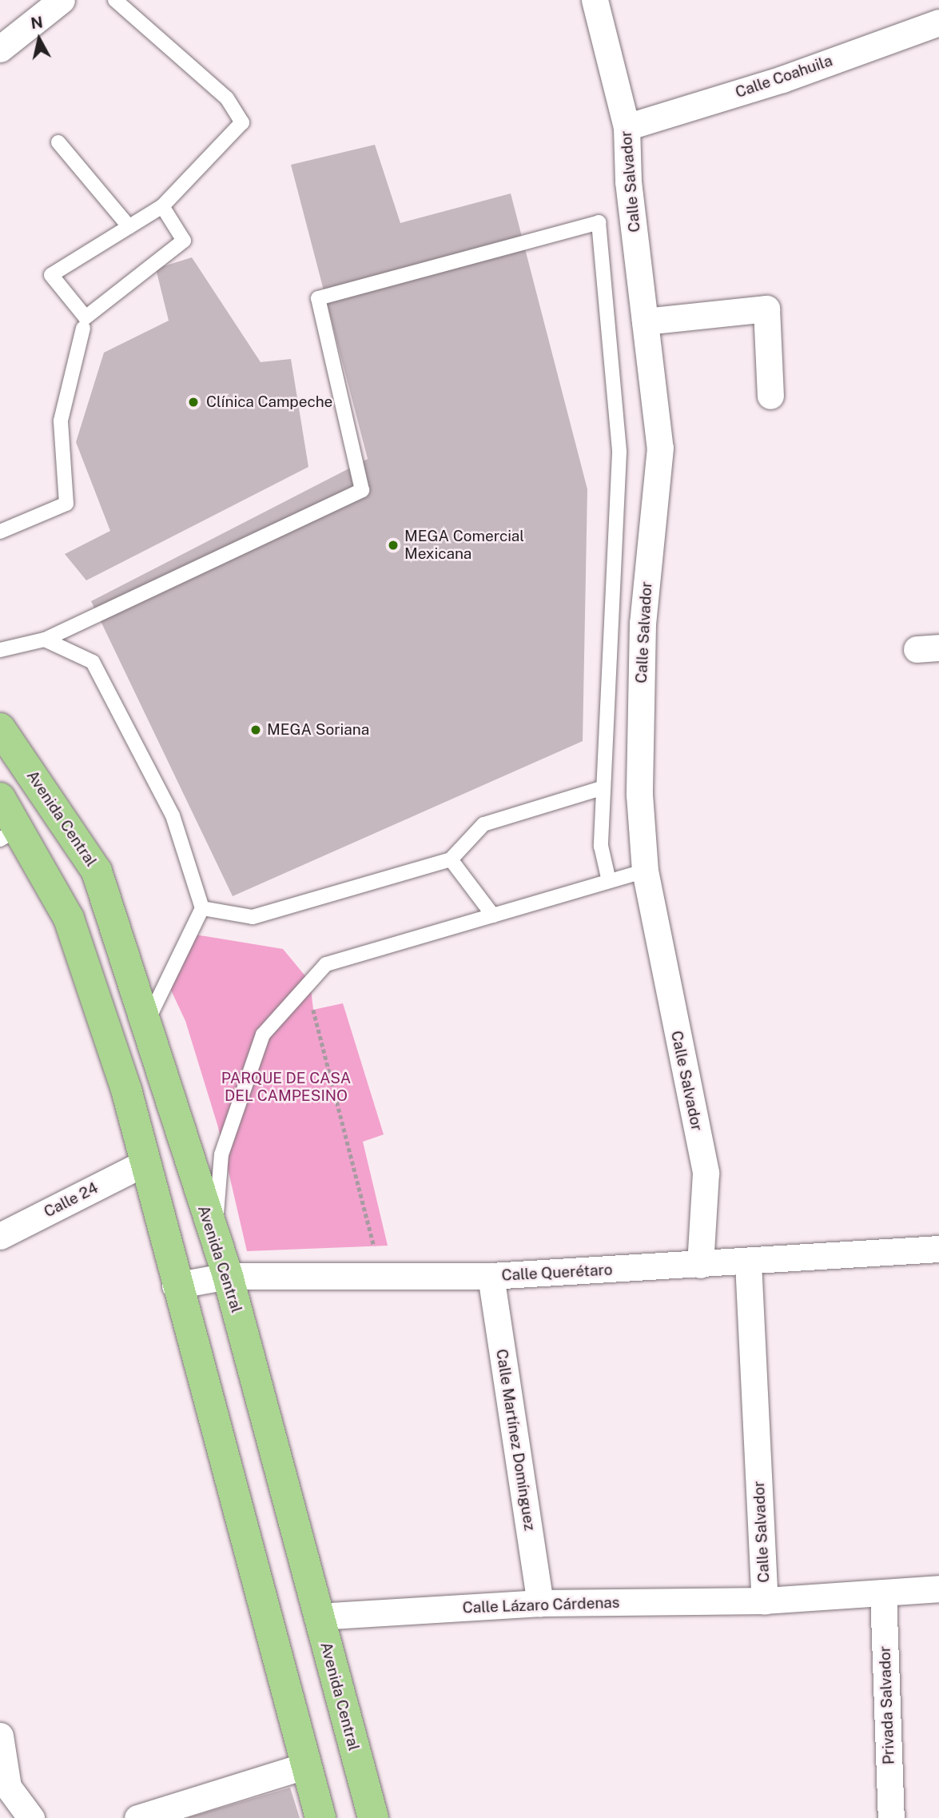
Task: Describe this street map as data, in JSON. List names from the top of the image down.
{
  "streets": {
    "main road": ["Avenida Central"],
    "street": [
      "Calle Coahuila",
      "Calle Salvador",
      "Calle 24",
      "Calle Querétaro",
      "Calle Martínez Domínguez",
      "Calle Lázaro Cárdenas",
      "Privada Salvador"
    ]
  },
  "crossings": [
    ["Calle Coahuila", "Calle Salvador"],
    ["Calle Salvador", "Calle Querétaro"],
    ["Calle Salvador", "Calle Lázaro Cárdenas"],
    ["Avenida Central", "Calle Querétaro"],
    ["Avenida Central", "Calle Lázaro Cárdenas"],
    ["Calle Querétaro", "Calle Martínez Domínguez"],
    ["Calle Martínez Domínguez", "Calle Lázaro Cárdenas"],
    ["Calle Lázaro Cárdenas", "Privada Salvador"]
  ],
  "parks": ["PARQUE DE CASA DEL CAMPESINO"],
  "places": ["Clínica Campeche", "MEGA Comercial Mexicana", "MEGA Soriana"],
  "north": "top"
}
